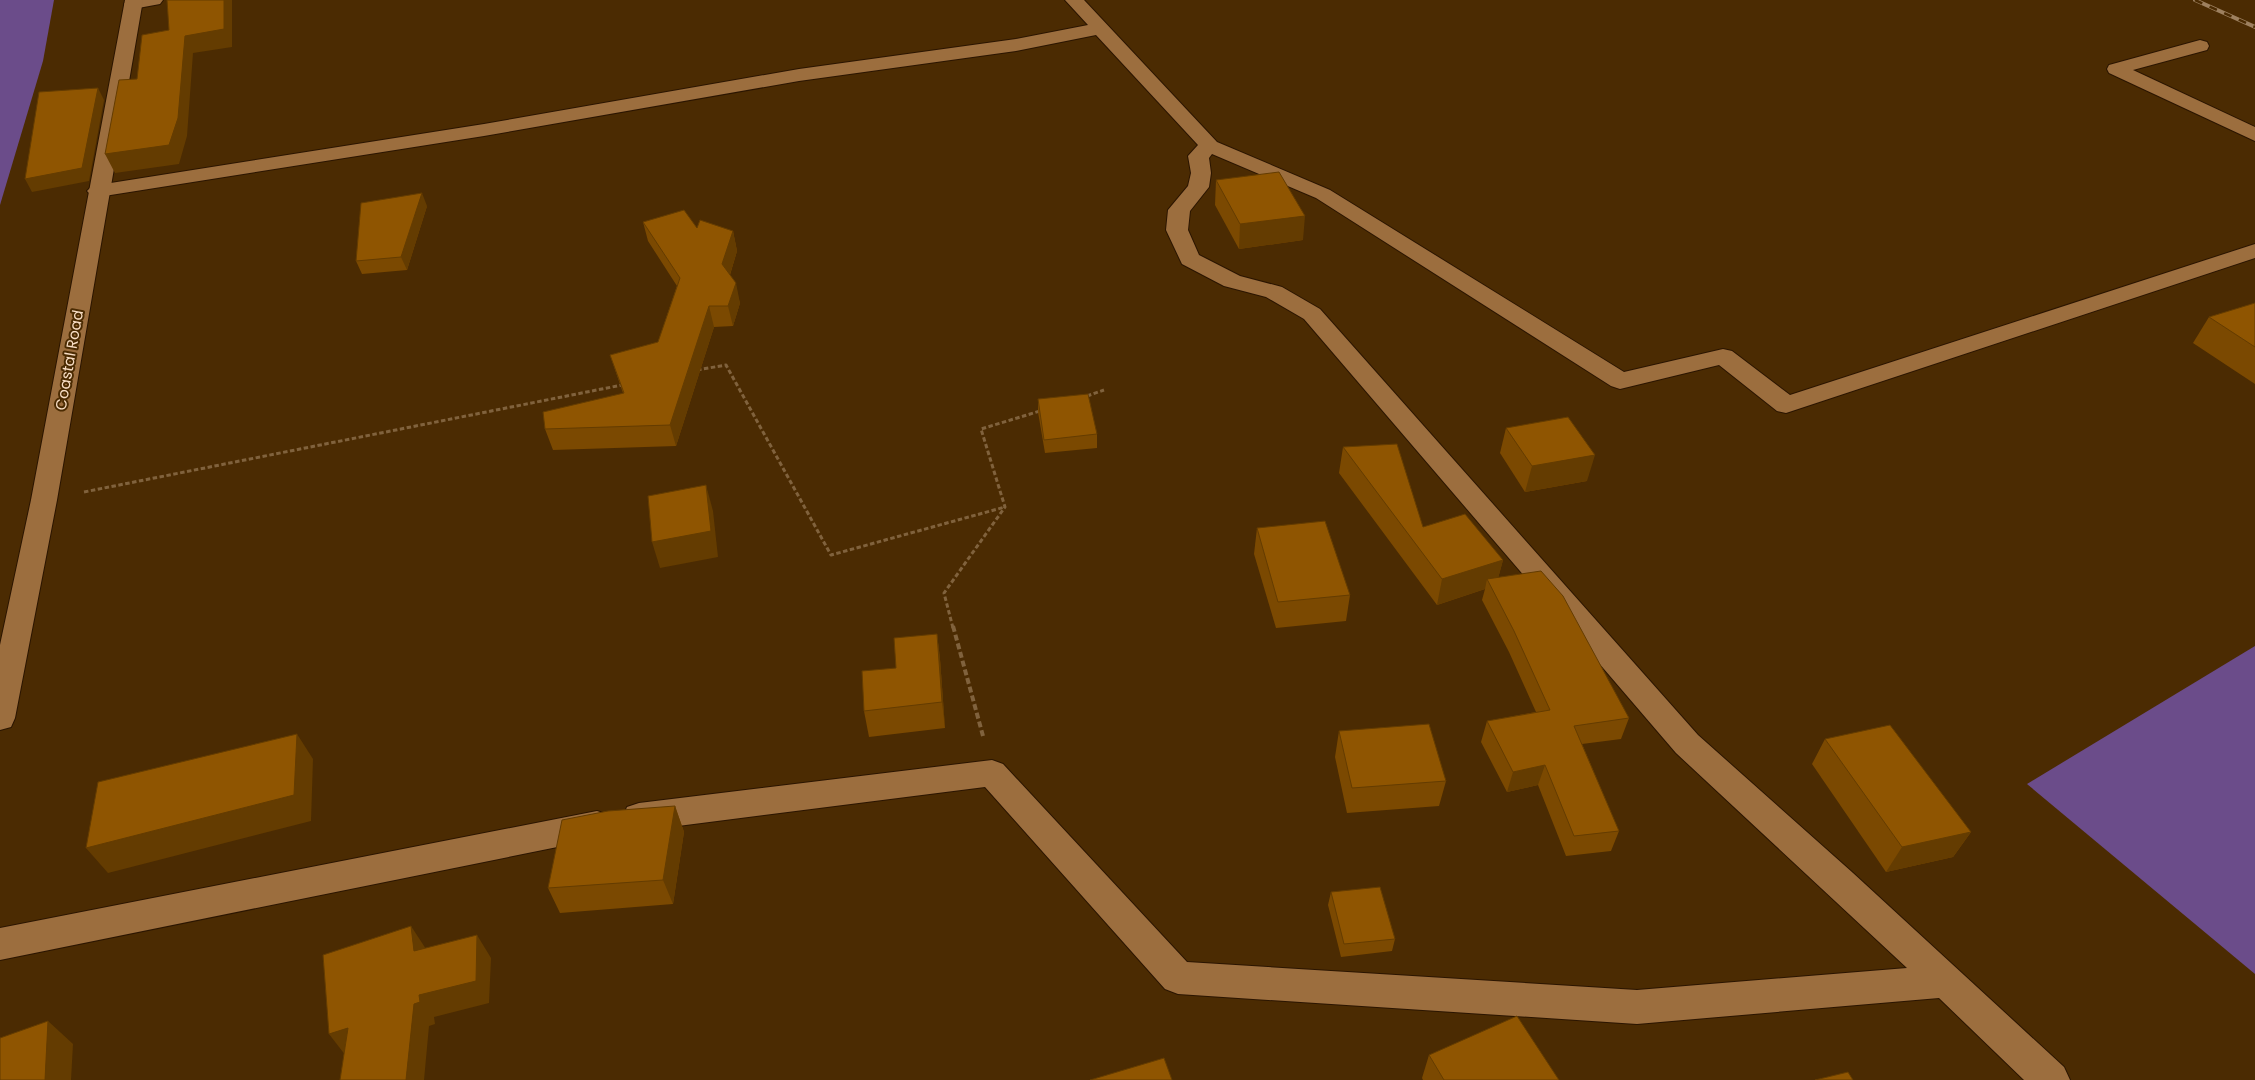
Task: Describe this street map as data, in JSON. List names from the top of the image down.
{
  "streets": {
    "street": ["Coastal Road"]
  }
}
